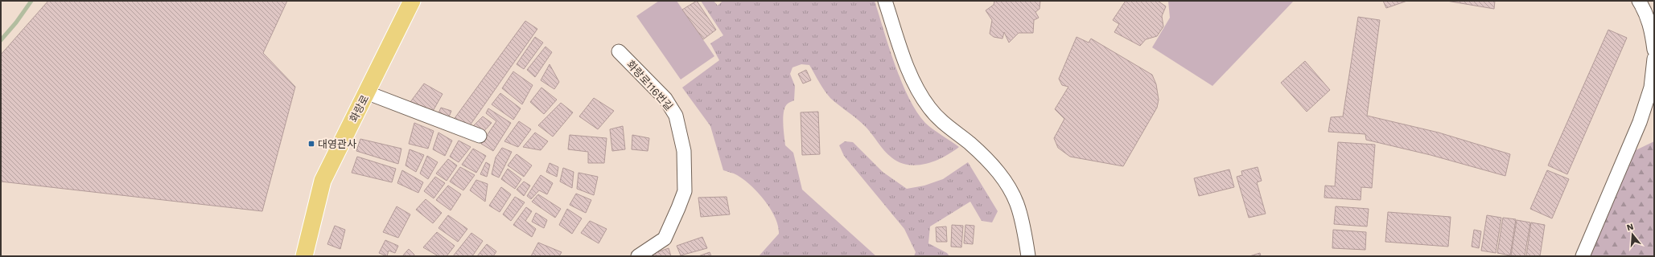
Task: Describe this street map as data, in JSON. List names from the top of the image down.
{
  "streets": {
    "main road": ["화랑로"],
    "street": ["화랑로116번길"]
  },
  "places": {
    "transit": ["대영관사"]
  },
  "north": "top"
}
